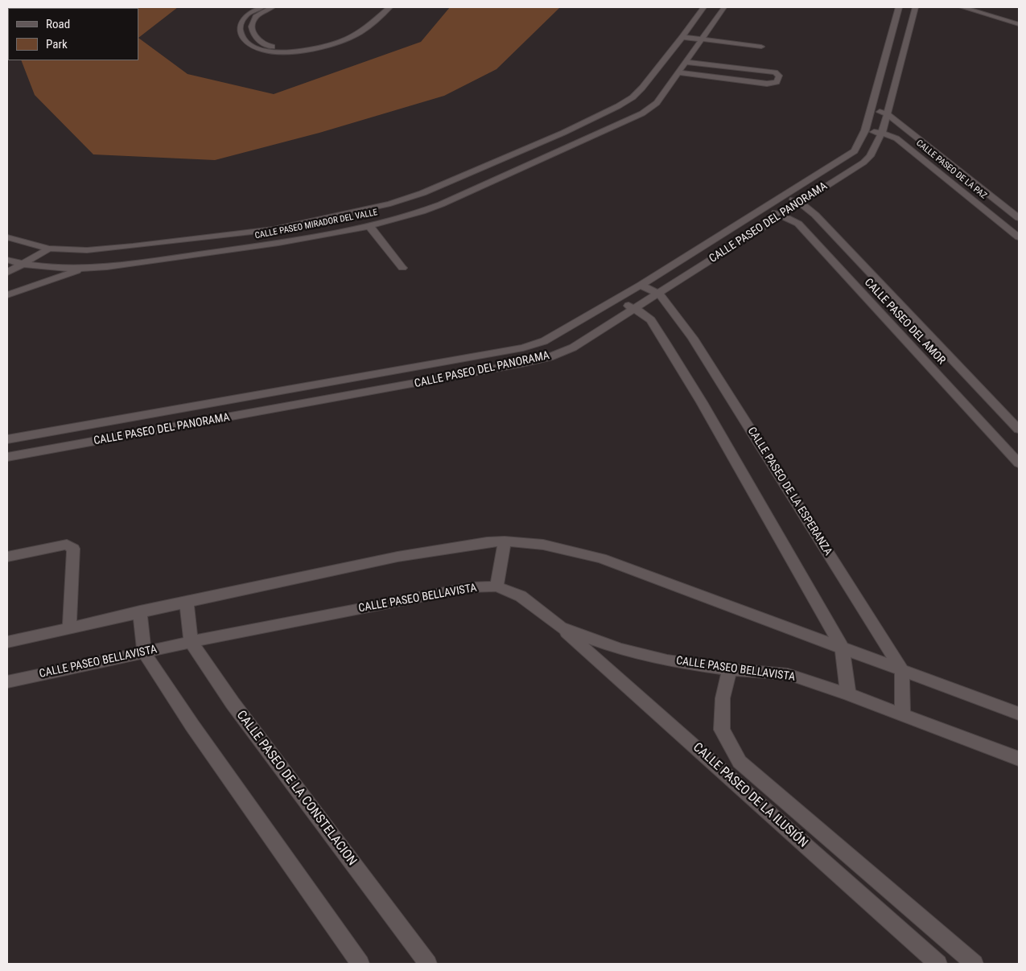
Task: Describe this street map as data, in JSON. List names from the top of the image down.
{
  "streets": {
    "street": [
      "CALLE PASEO DE LA PAZ",
      "CALLE PASEO DEL PANORAMA",
      "CALLE PASEO MIRADOR DEL VALLE",
      "CALLE PASEO DEL AMOR",
      "CALLE PASEO DE LA ESPERANZA",
      "CALLE PASEO BELLAVISTA",
      "CALLE PASEO DE LA CONSTELACION",
      "CALLE PASEO DE LA ILUSIÓN"
    ]
  },
  "crossings": [
    ["CALLE PASEO DE LA PAZ", "CALLE PASEO DEL PANORAMA"],
    ["CALLE PASEO DEL PANORAMA", "CALLE PASEO DEL AMOR"],
    ["CALLE PASEO DEL PANORAMA", "CALLE PASEO DE LA ESPERANZA"],
    ["CALLE PASEO BELLAVISTA", "CALLE PASEO DE LA CONSTELACION"],
    ["CALLE PASEO BELLAVISTA", "CALLE PASEO DE LA ILUSIÓN"]
  ],
  "legend": ["Road", "Park"]
}
